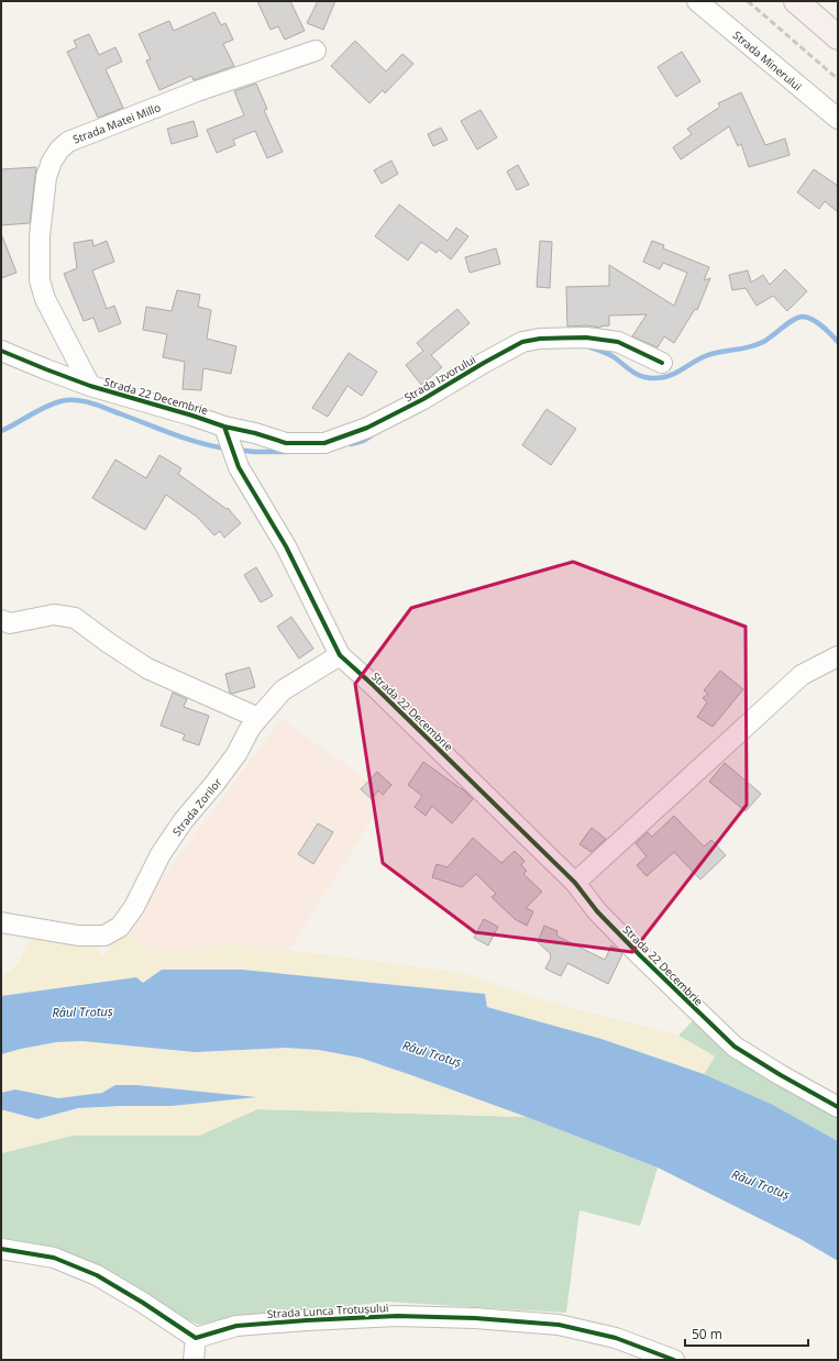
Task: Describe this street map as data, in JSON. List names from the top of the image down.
{
  "streets": {
    "street": [
      "Strada Minerului",
      "Strada Matei Millo",
      "Strada Izvorului",
      "Strada 22 Decembrie",
      "Strada Zorilor",
      "Strada Lunca Trotușului"
    ]
  },
  "crossings": [
    ["Strada Matei Millo", "Strada 22 Decembrie"],
    ["Strada Izvorului", "Strada 22 Decembrie"],
    ["Strada 22 Decembrie", "Strada Zorilor"]
  ],
  "water": ["Râul Trotuș"],
  "scale_bar": "50 m"
}
